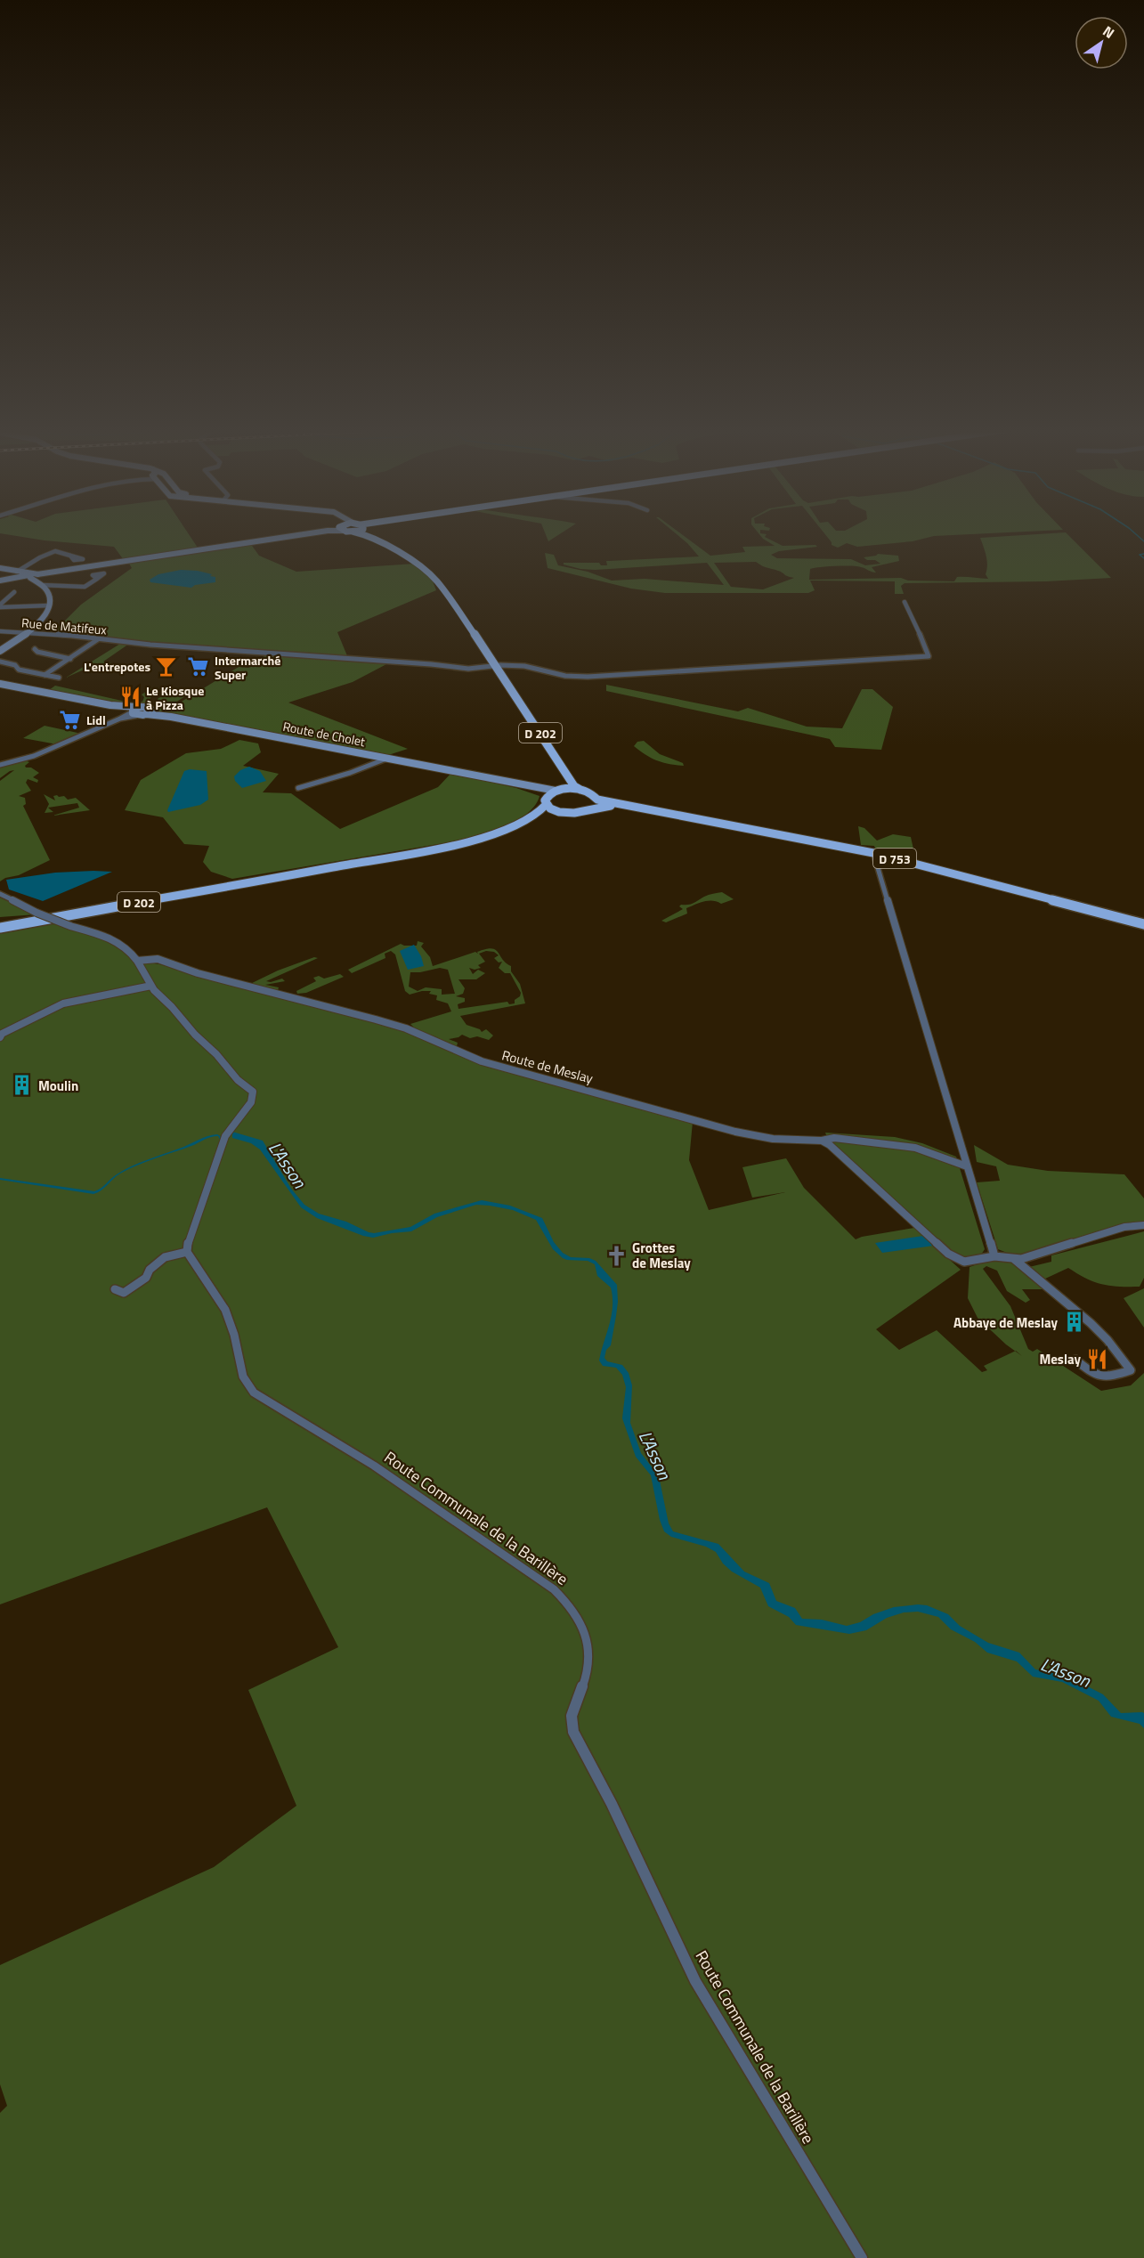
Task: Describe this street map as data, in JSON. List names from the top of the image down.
{
  "streets": {
    "main road": ["D 202", "Route de Cholet", "D 753"],
    "street": ["Rue de Matifeux", "Route de Meslay", "Route Communale de la Barillère"]
  },
  "crossings": [
    ["Rue de Matifeux", "D 202"]
  ],
  "water": ["L'Asson"],
  "places": {
    "bar": ["L'entrepotes"],
    "supermarket": ["Intermarché Super", "Lidl"],
    "restaurant": ["Le Kiosque à Pizza", "Meslay"],
    "building": ["Moulin", "Abbaye de Meslay"],
    "church": ["Grottes de Meslay"]
  },
  "north": "top right"
}
